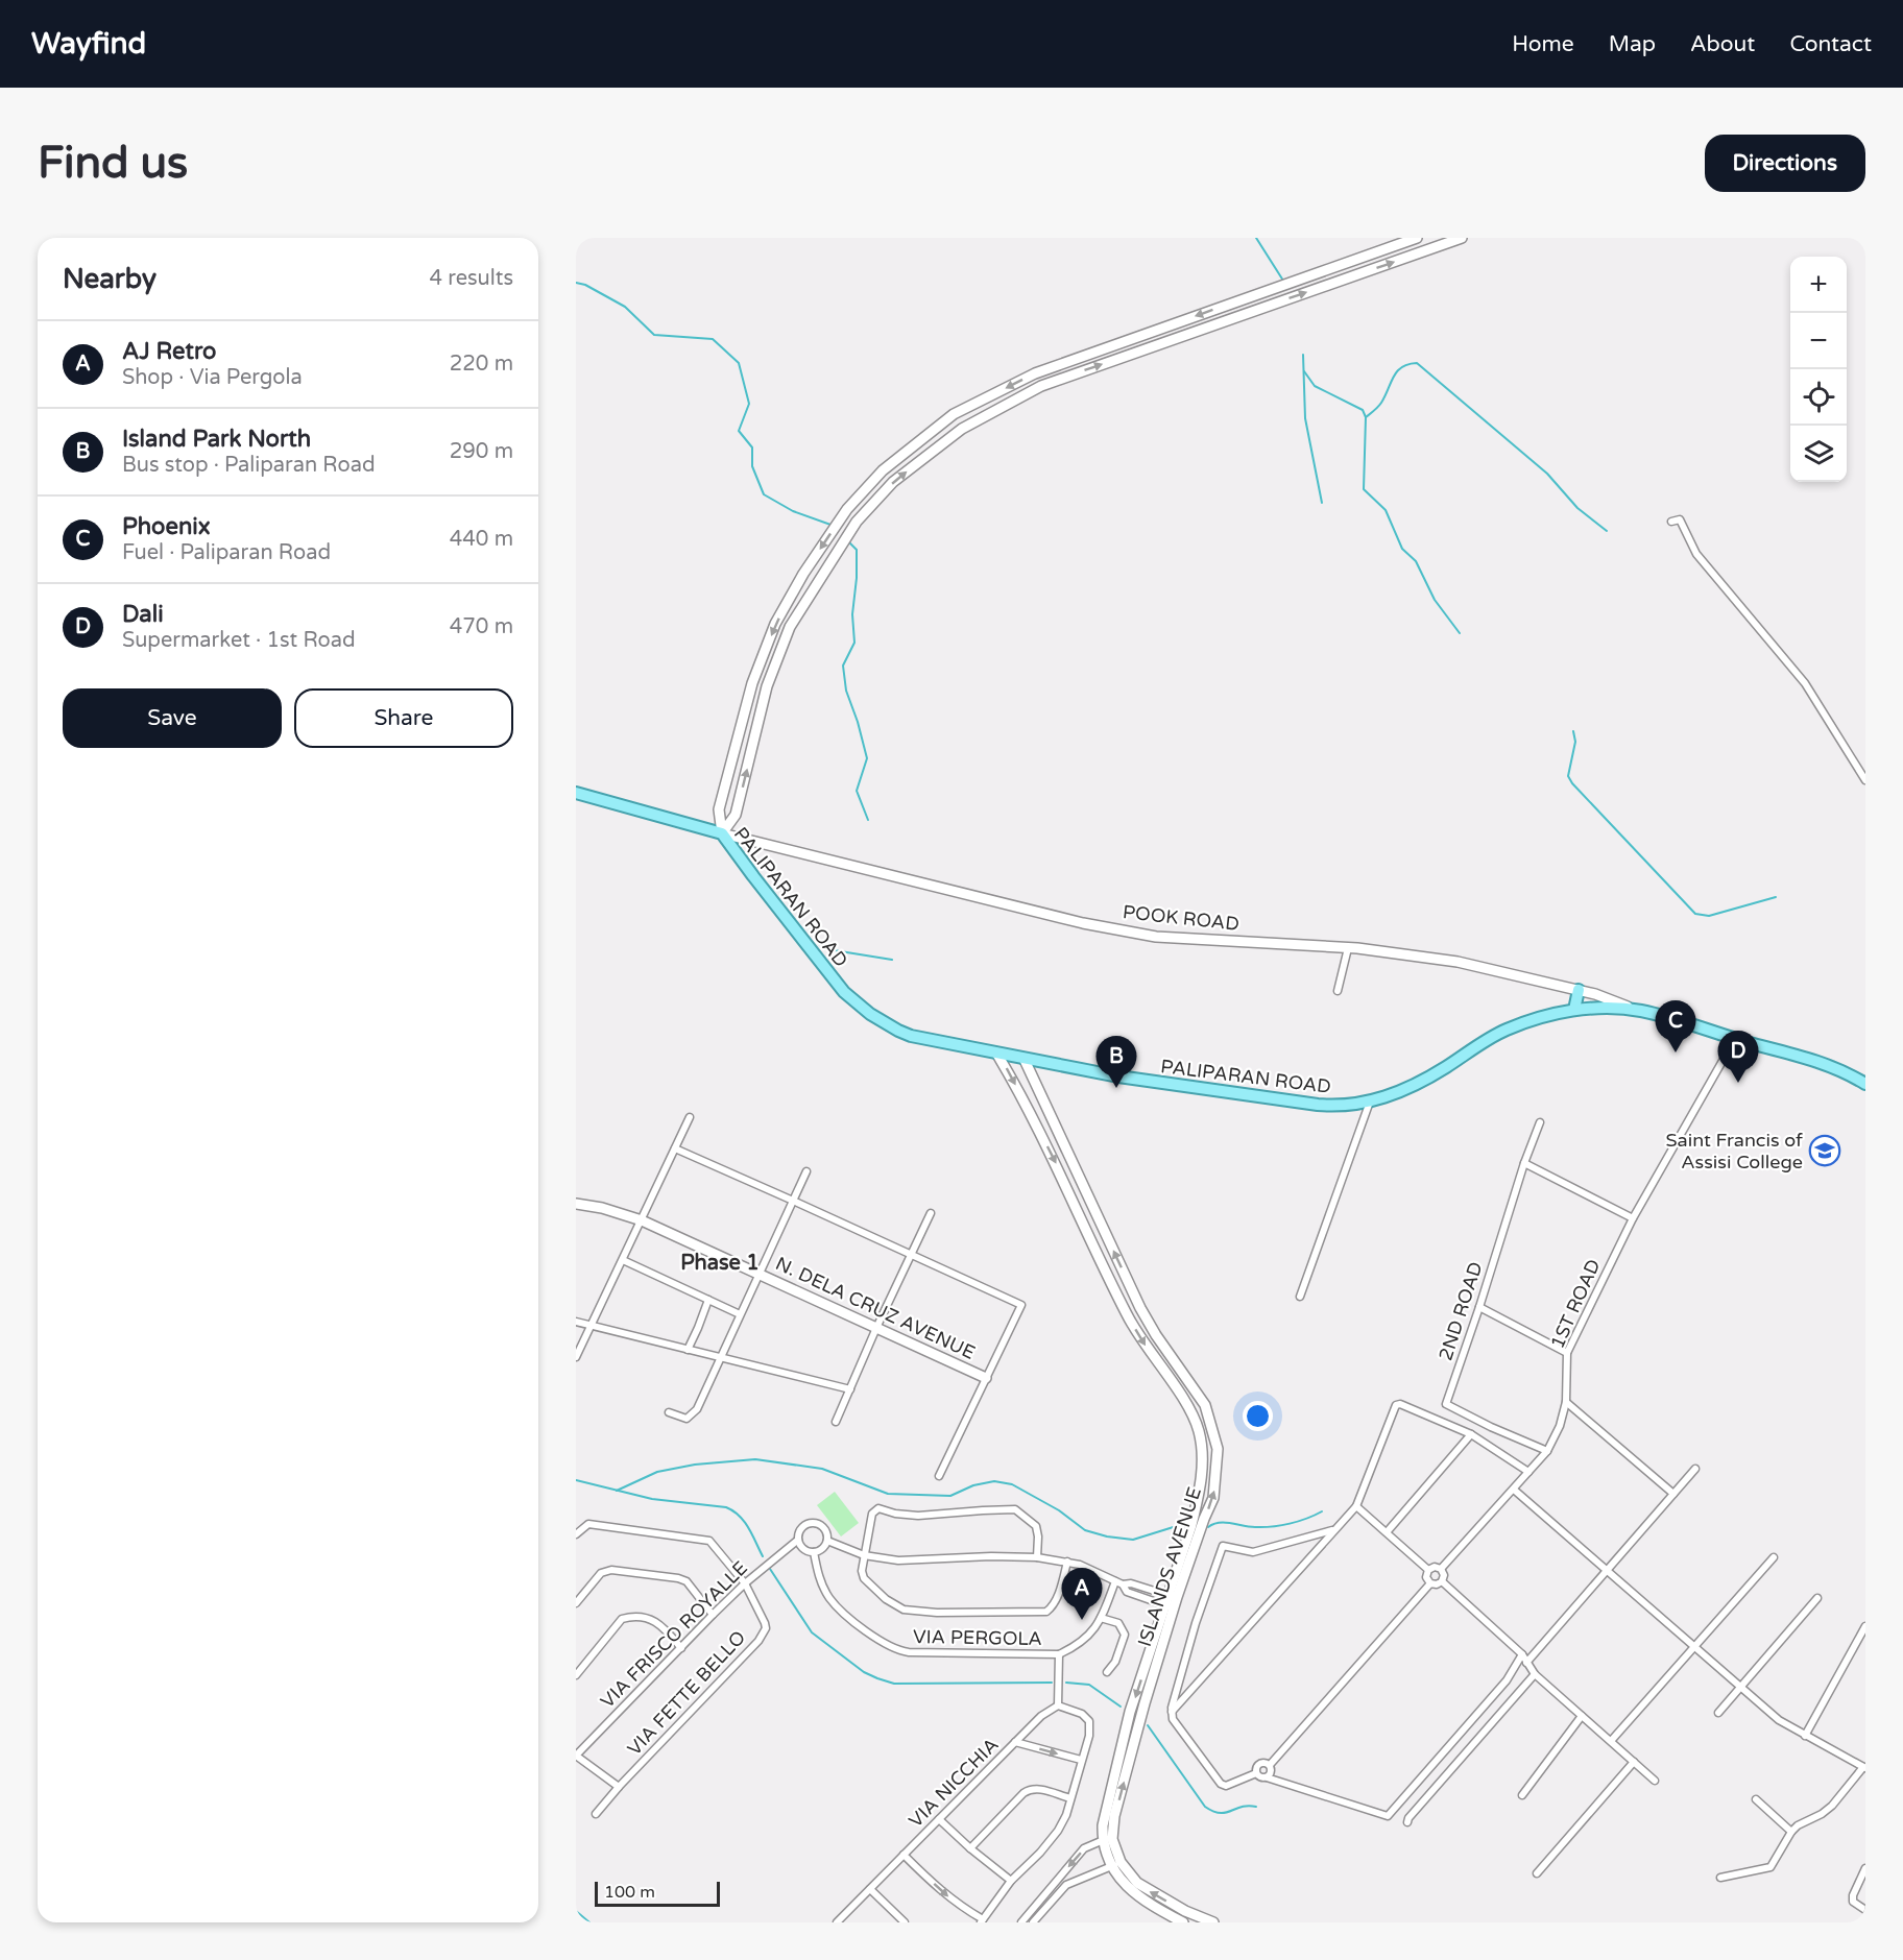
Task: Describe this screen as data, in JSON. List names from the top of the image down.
{
  "streets": {
    "main road": ["PALIPARAN ROAD"],
    "street": [
      "POOK ROAD",
      "1ST ROAD",
      "N. DELA CRUZ AVENUE",
      "2ND ROAD",
      "ISLANDS AVENUE",
      "VIA FRISCO ROYALLE",
      "VIA PERGOLA",
      "VIA FETTE BELLO",
      "VIA NICCHIA"
    ]
  },
  "crossings": [
    ["PALIPARAN ROAD", "POOK ROAD"],
    ["PALIPARAN ROAD", "1ST ROAD"],
    ["PALIPARAN ROAD", "ISLANDS AVENUE"],
    ["1ST ROAD", "2ND ROAD"],
    ["VIA FRISCO ROYALLE", "VIA PERGOLA"],
    ["VIA FRISCO ROYALLE", "VIA FETTE BELLO"]
  ],
  "districts": ["Phase 1"],
  "places": {
    "school or university": ["Saint Francis of Assisi College"]
  },
  "scale_bar": "100 m",
  "page": {
    "header": "Wayfind",
    "nav": [
      "Home",
      "Map",
      "About",
      "Contact"
    ],
    "buttons": [
      "Directions",
      ["Save", "Share"]
    ],
    "title": "Find us",
    "heading": ["Nearby", "4 results"],
    "map_buttons": ["+", "−"],
    "list": [
      {
        "mark": "A",
        "name": "AJ Retro",
        "note": "Shop · Via Pergola",
        "value": "220 m"
      },
      {
        "mark": "B",
        "name": "Island Park North",
        "note": "Bus stop · Paliparan Road",
        "value": "290 m"
      },
      {
        "mark": "C",
        "name": "Phoenix",
        "note": "Fuel · Paliparan Road",
        "value": "440 m"
      },
      {
        "mark": "D",
        "name": "Dali",
        "note": "Supermarket · 1st Road",
        "value": "470 m"
      }
    ],
    "pins": [
      "C",
      "D",
      "B",
      "A"
    ],
    "scale": "100 m"
  }
}
